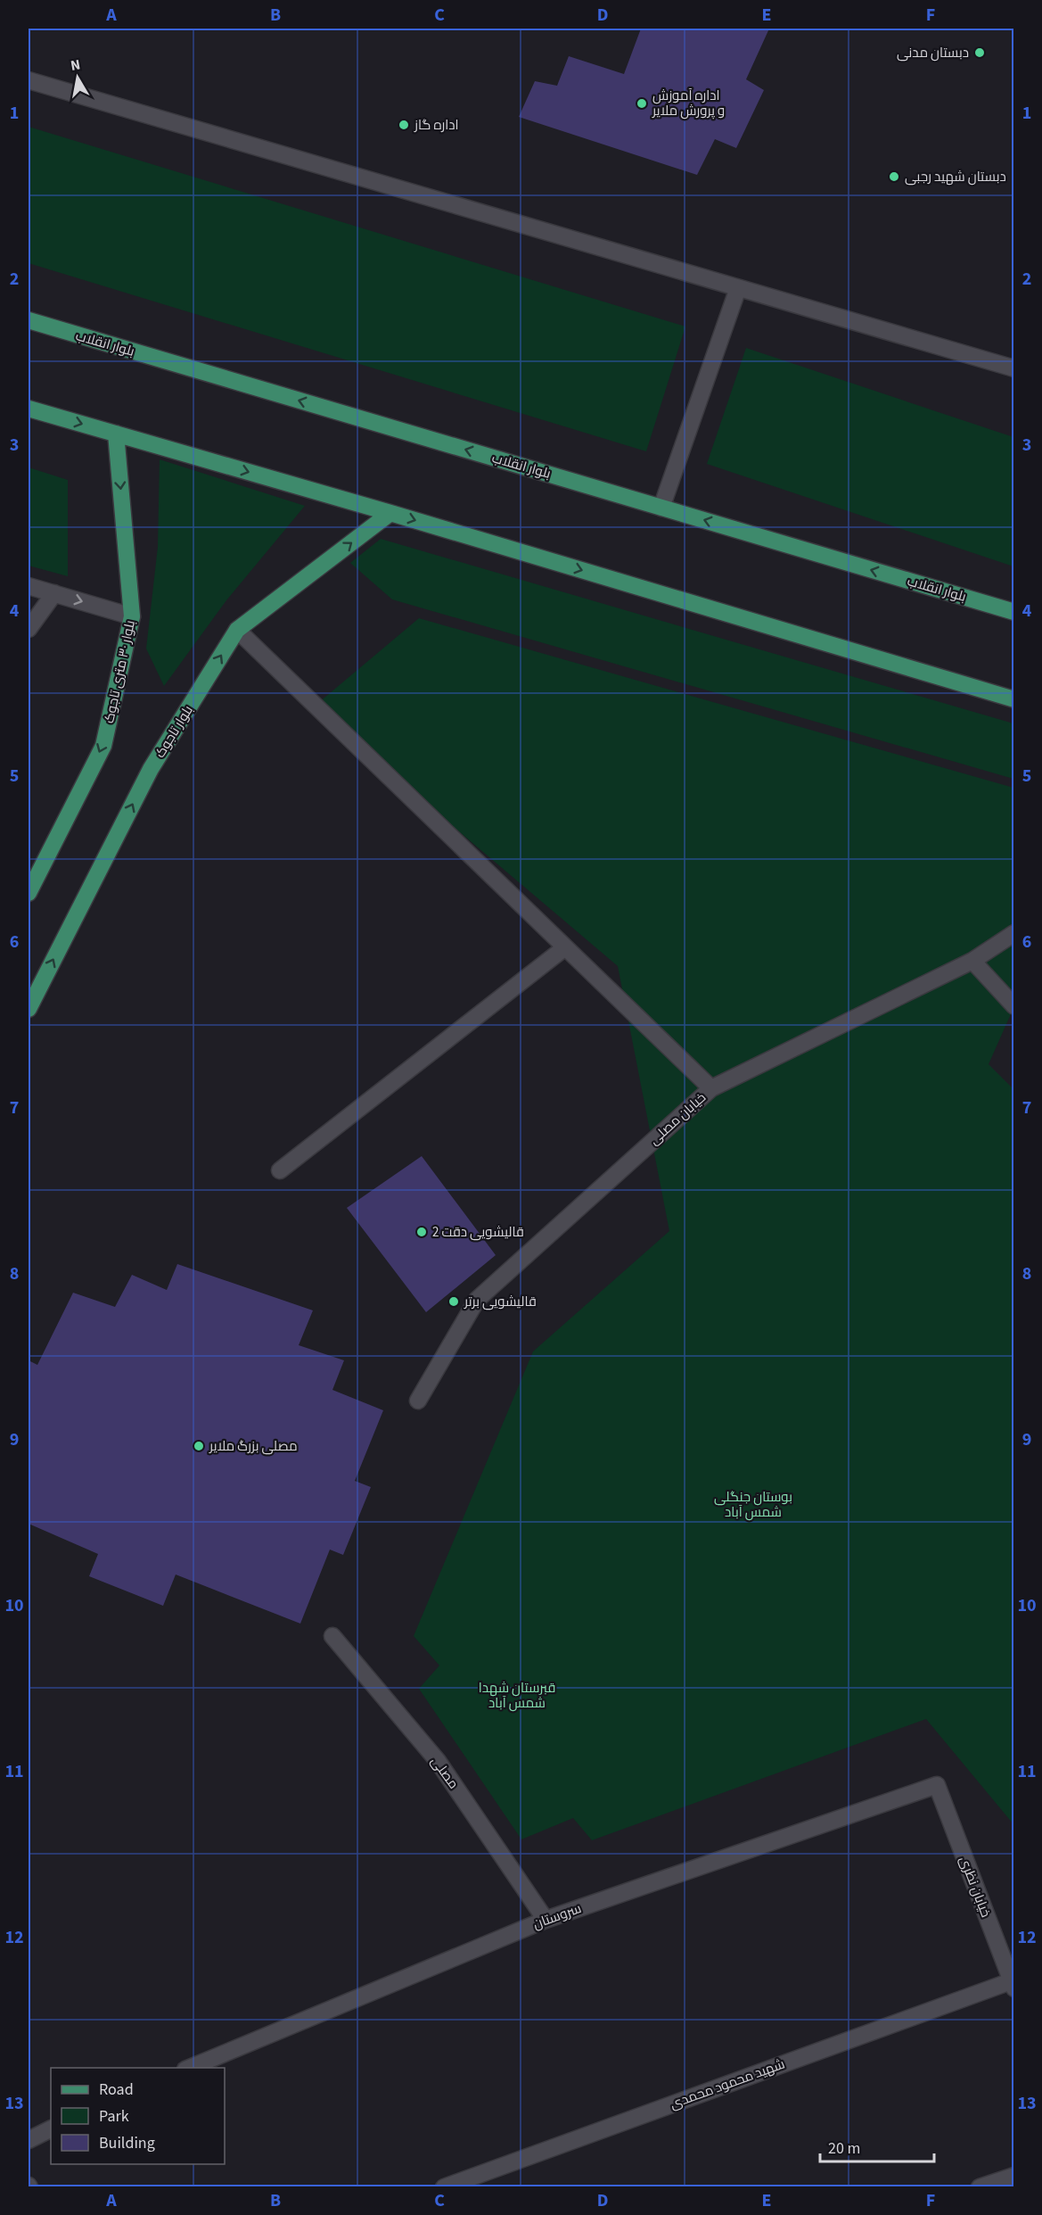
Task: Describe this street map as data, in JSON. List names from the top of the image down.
{
  "streets": {
    "main road": ["بلوار انقلاب", "بلوار ۳۰ متری تاجوک", "بلوار تاجوک"],
    "street": [
      "خیابان مصلی",
      "مصلی",
      "خیابان نظری",
      "سروستان",
      "شهید محمود محمدی"
    ]
  },
  "crossings": [
    ["مصلی", "سروستان"],
    ["خیابان نظری", "سروستان"],
    ["خیابان نظری", "شهید محمود محمدی"]
  ],
  "one_way": ["بلوار ۳۰ متری تاجوک", "بلوار تاجوک"],
  "parks": ["بوستان جنگلی شمس آباد", "قبرستان شهدا شمس آباد"],
  "places": [
    "دبستان مدنی",
    "اداره آموزش و پرورش ملایر",
    "اداره گاز",
    "دبستان شهید رجبی",
    "قالیشویی دقت 2",
    "قالیشویی برتر",
    "مصلی بزرگ ملایر"
  ],
  "legend": ["Road", "Park", "Building"],
  "scale_bar": "20 m",
  "north": "top",
  "grid": {
    "columns": [
      "A",
      "B",
      "C",
      "D",
      "E",
      "F"
    ],
    "rows": [
      "1",
      "2",
      "3",
      "4",
      "5",
      "6",
      "7",
      "8",
      "9",
      "10",
      "11",
      "12",
      "13"
    ]
  }
}
